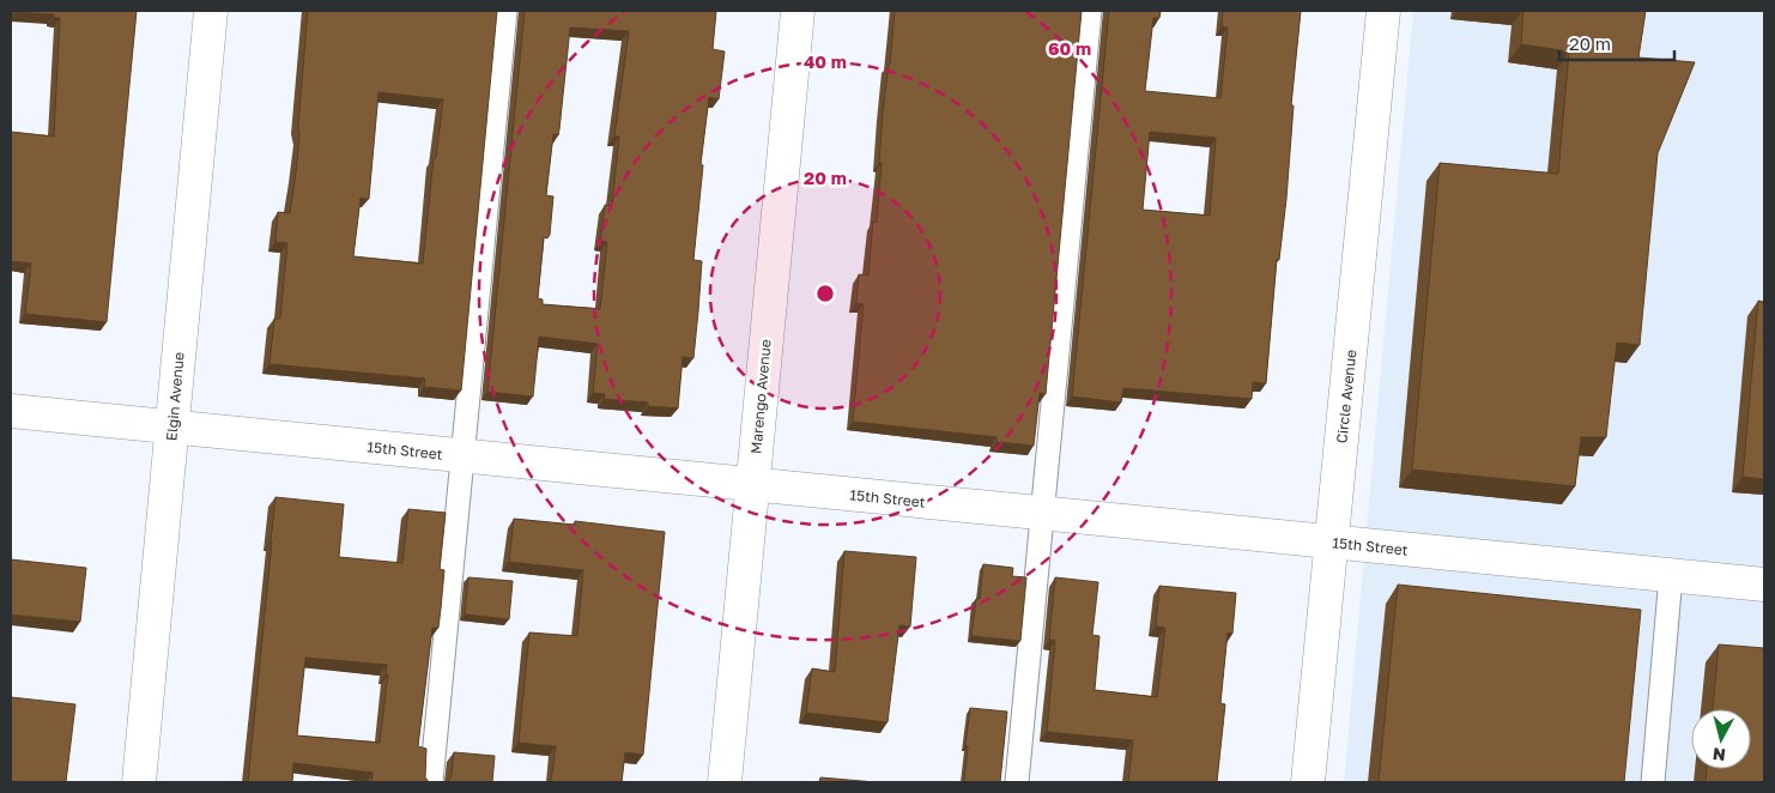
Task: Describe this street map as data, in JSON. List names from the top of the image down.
{
  "streets": {
    "street": [
      "Elgin Avenue",
      "Marengo Avenue",
      "Circle Avenue",
      "15th Street"
    ]
  },
  "crossings": [
    ["Elgin Avenue", "15th Street"],
    ["Marengo Avenue", "15th Street"],
    ["Circle Avenue", "15th Street"]
  ],
  "scale_bar": "20 m",
  "north": "bottom",
  "rings": ["60 m", "40 m", "20 m"]
}
